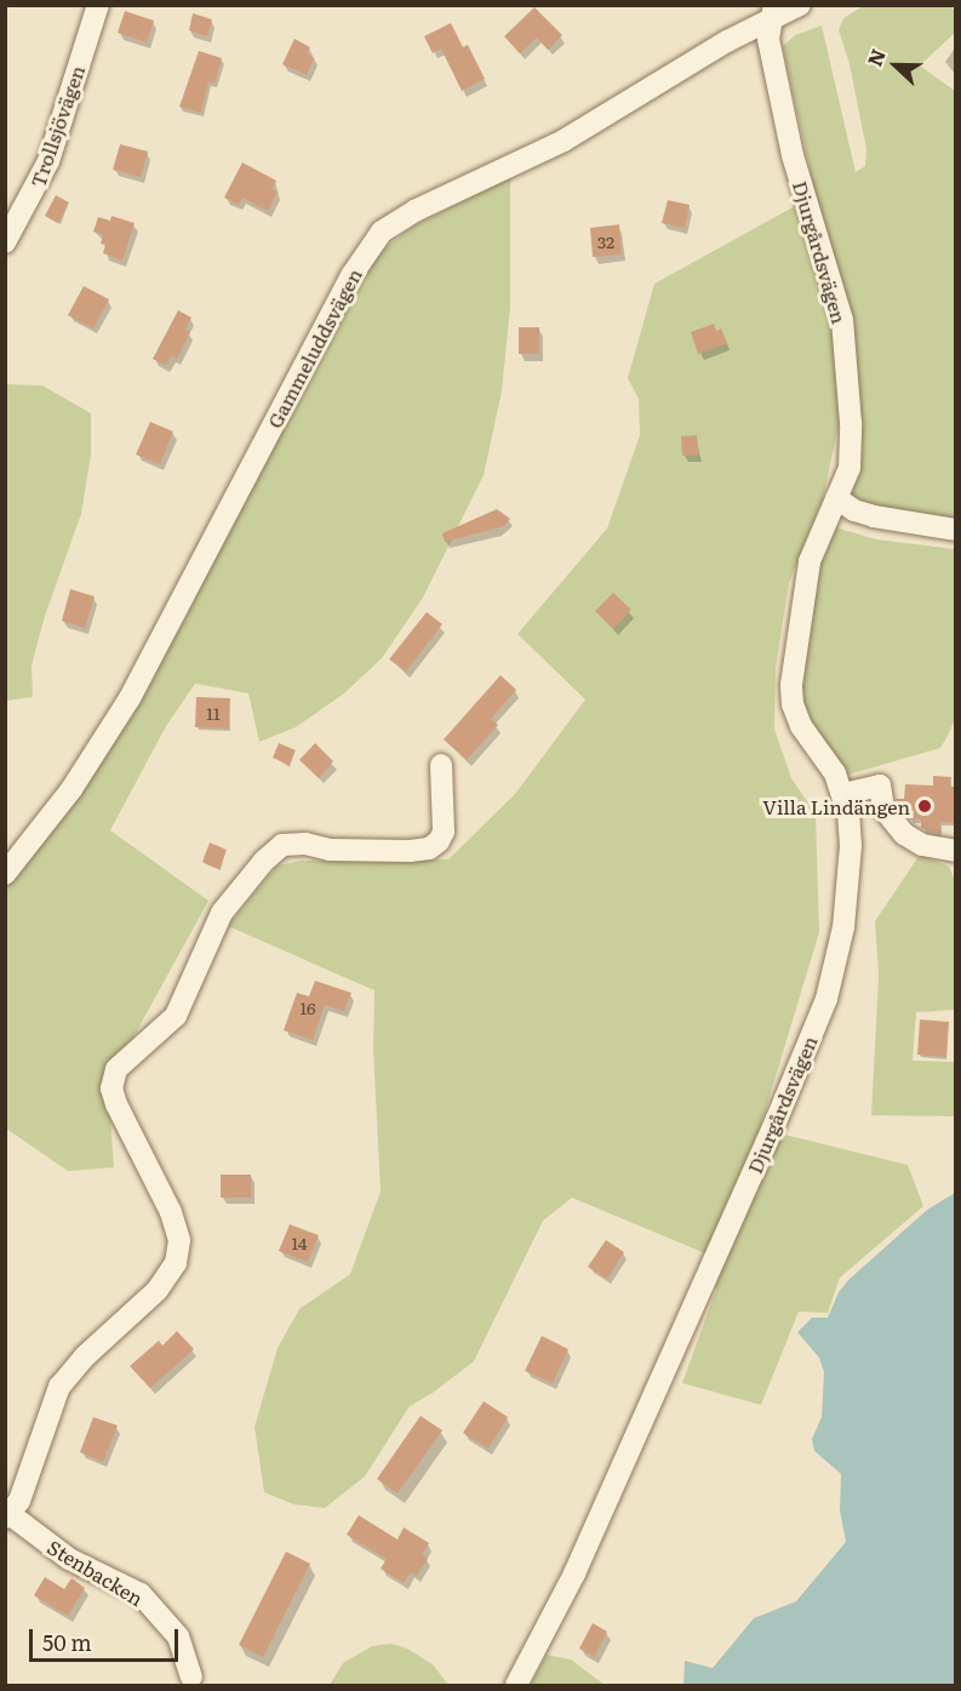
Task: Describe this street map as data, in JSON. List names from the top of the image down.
{
  "streets": {
    "street": [
      "Trollsjövägen",
      "Djurgårdsvägen",
      "Gammeluddsvägen",
      "Stenbacken"
    ]
  },
  "crossings": [
    ["Djurgårdsvägen", "Gammeluddsvägen"]
  ],
  "places": ["Villa Lindängen"],
  "house_numbers": [
    "32",
    "11",
    "16",
    "14"
  ],
  "scale_bar": "50 m",
  "north": "left"
}
